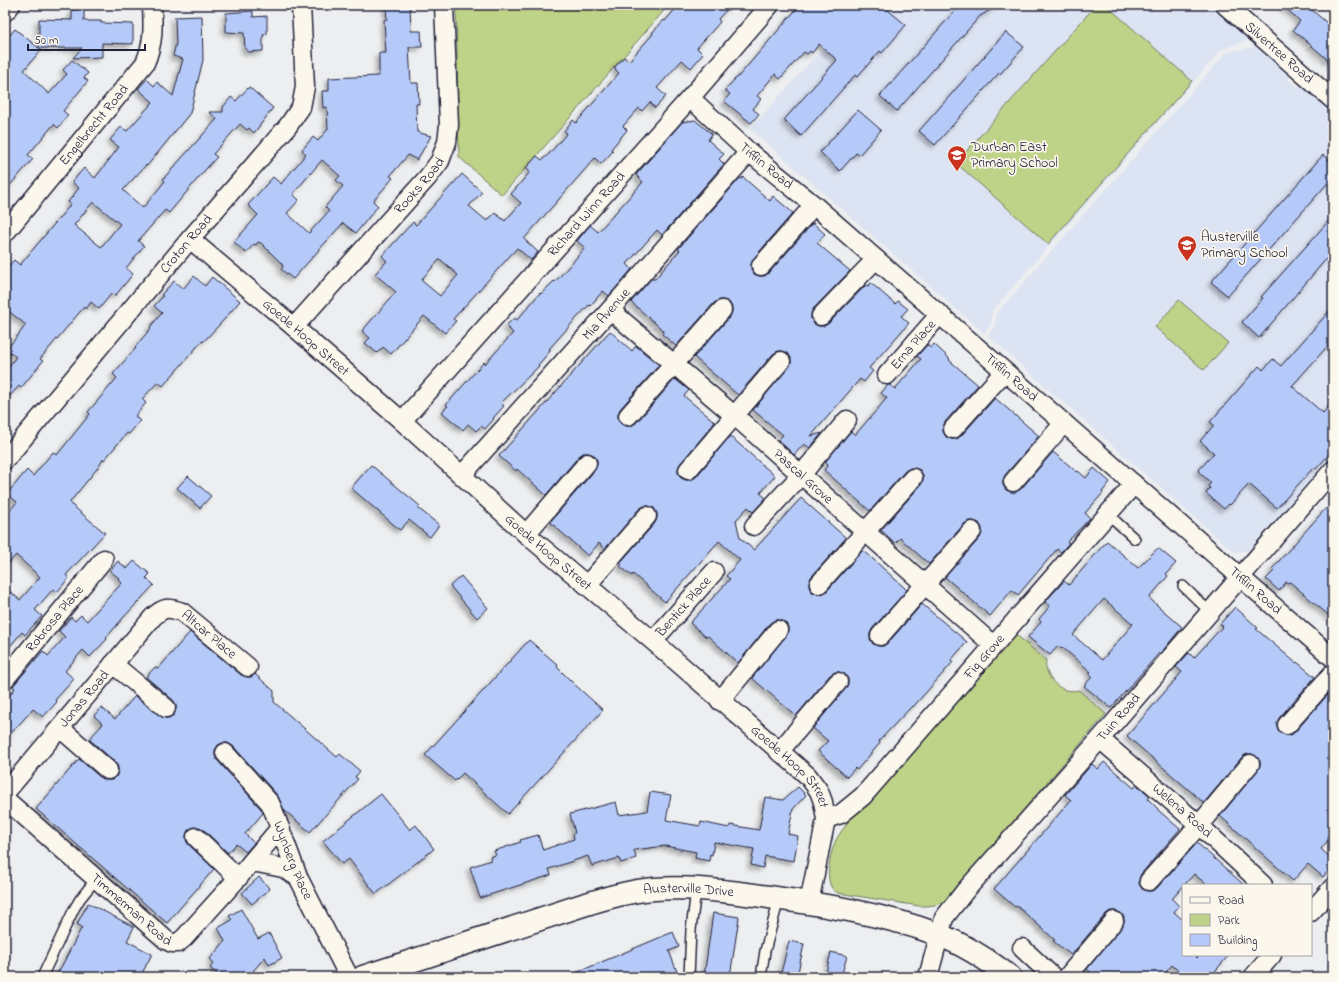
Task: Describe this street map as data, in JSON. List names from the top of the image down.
{
  "streets": {
    "street": [
      "Silvertree Road",
      "Engelbrecht Road",
      "Tifflin Road",
      "Rooks Road",
      "Richard Winn Road",
      "Croton Road",
      "Mia Avenue",
      "Goede Hoop Street",
      "Erna Place",
      "Pascal Grove",
      "Bentick Place",
      "Robrosa Place",
      "Altcar Place",
      "Fig Grove",
      "Jonas Road",
      "Tuin Road",
      "Welena Road",
      "Wynberg Place",
      "Austerville Drive",
      "Timmerman Road"
    ]
  },
  "crossings": [
    ["Tifflin Road", "Richard Winn Road"],
    ["Tifflin Road", "Mia Avenue"],
    ["Tifflin Road", "Erna Place"],
    ["Tifflin Road", "Fig Grove"],
    ["Tifflin Road", "Tuin Road"],
    ["Rooks Road", "Goede Hoop Street"],
    ["Richard Winn Road", "Goede Hoop Street"],
    ["Croton Road", "Goede Hoop Street"],
    ["Mia Avenue", "Goede Hoop Street"],
    ["Mia Avenue", "Pascal Grove"],
    ["Goede Hoop Street", "Bentick Place"],
    ["Goede Hoop Street", "Fig Grove"],
    ["Goede Hoop Street", "Austerville Drive"],
    ["Pascal Grove", "Fig Grove"],
    ["Altcar Place", "Jonas Road"],
    ["Tuin Road", "Welena Road"],
    ["Tuin Road", "Austerville Drive"],
    ["Wynberg Place", "Timmerman Road"]
  ],
  "places": {
    "school or university": ["Durban East Primary School", "Austerville Primary School"]
  },
  "legend": ["Road", "Park", "Building"],
  "scale_bar": "50 m"
}
